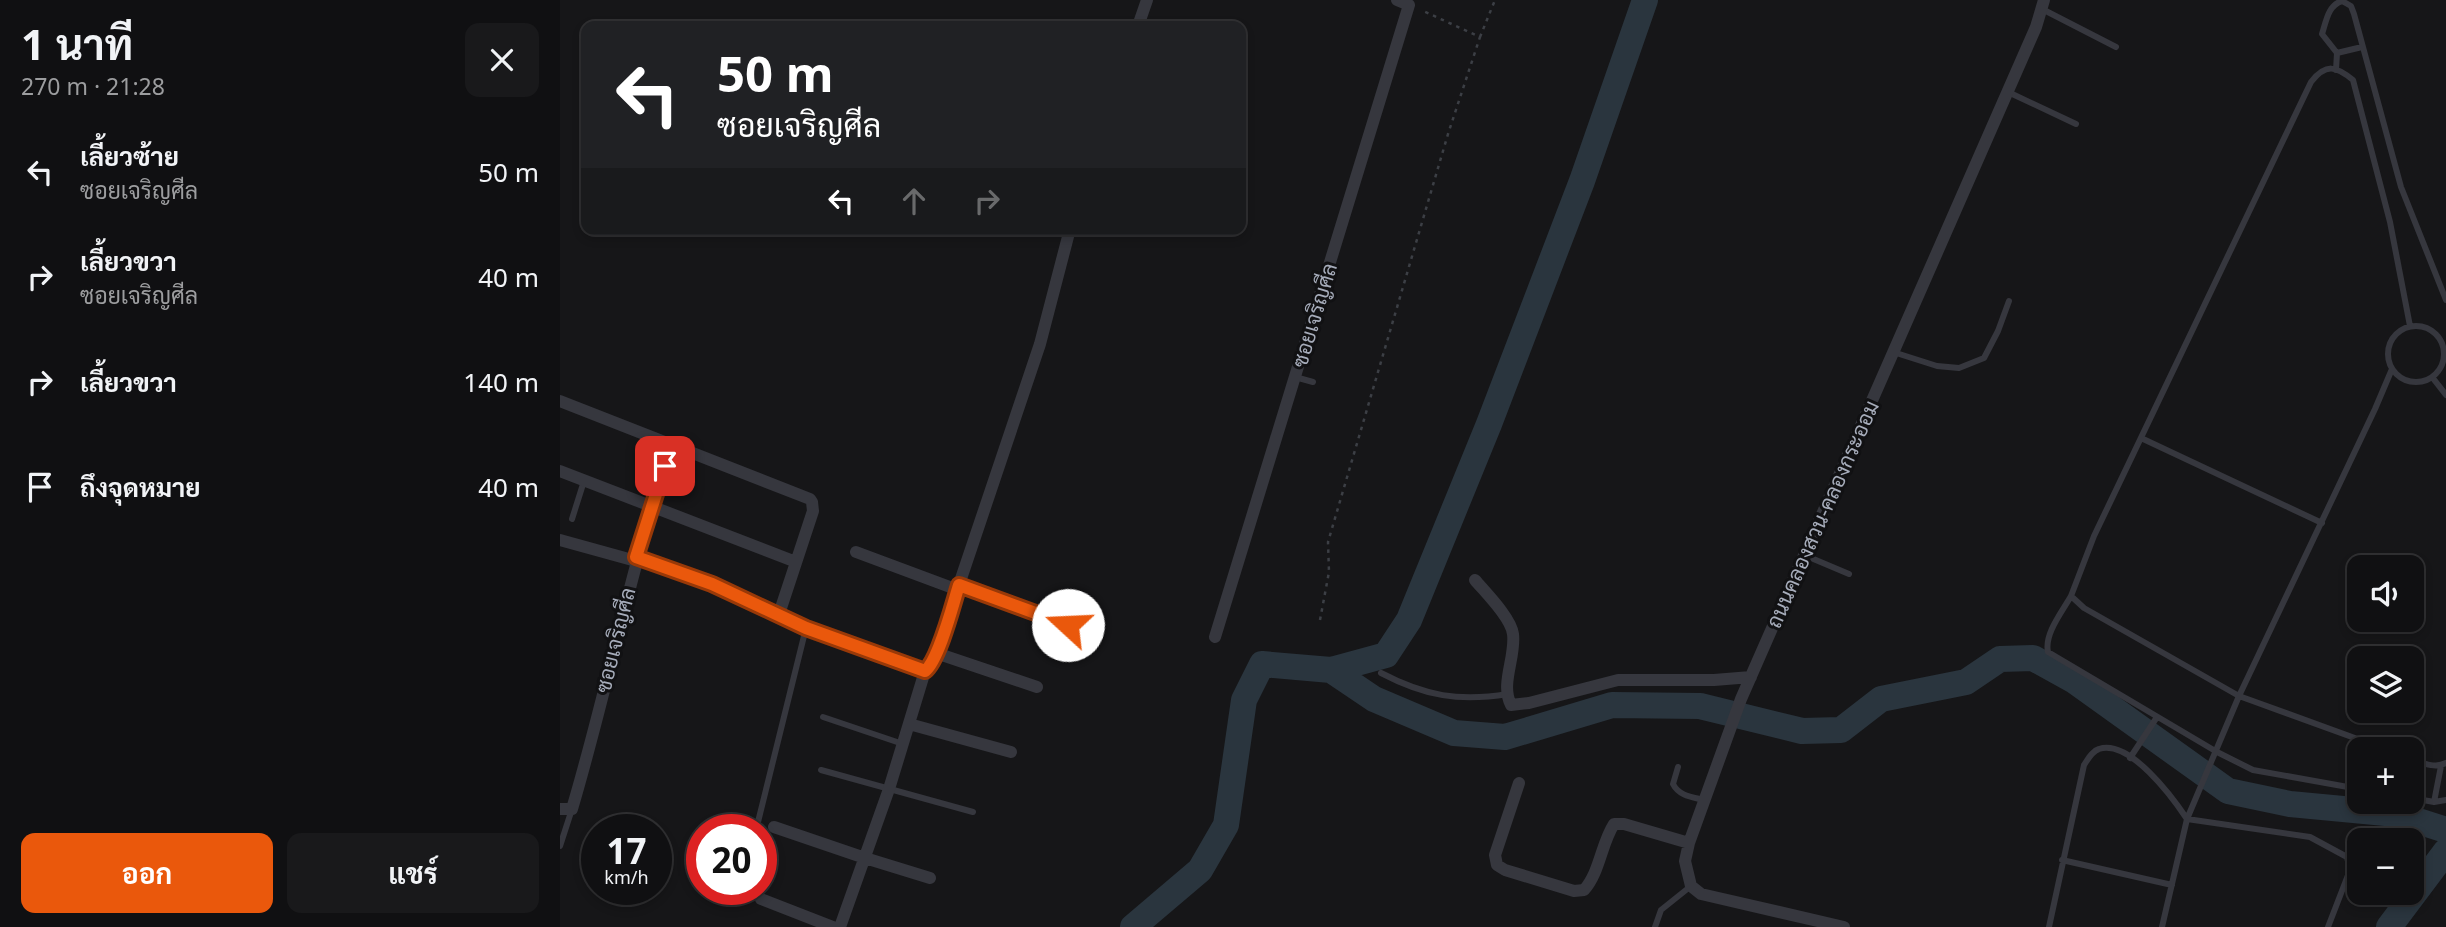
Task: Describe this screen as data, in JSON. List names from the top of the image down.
{
  "streets": {
    "street": ["ซอยเจริญศีล", "ถนนคลองสวน-คลองกระออม"]
  },
  "page": {
    "heading": ["1 นาที", "270 m · 21:28"],
    "turn": ["50 m", "ซอยเจริญศีล"],
    "list": [
      {
        "name": "เลี้ยวซ้าย",
        "note": "ซอยเจริญศีล",
        "value": "50 m"
      },
      {
        "name": "เลี้ยวขวา",
        "note": "ซอยเจริญศีล",
        "value": "40 m"
      },
      {
        "name": "เลี้ยวขวา",
        "value": "140 m"
      },
      {
        "name": "ถึงจุดหมาย",
        "value": "40 m"
      }
    ],
    "map_buttons": ["+", "−"],
    "speed": "17 km/h",
    "limit": "20",
    "buttons": ["ออก", "แชร์"]
  }
}
